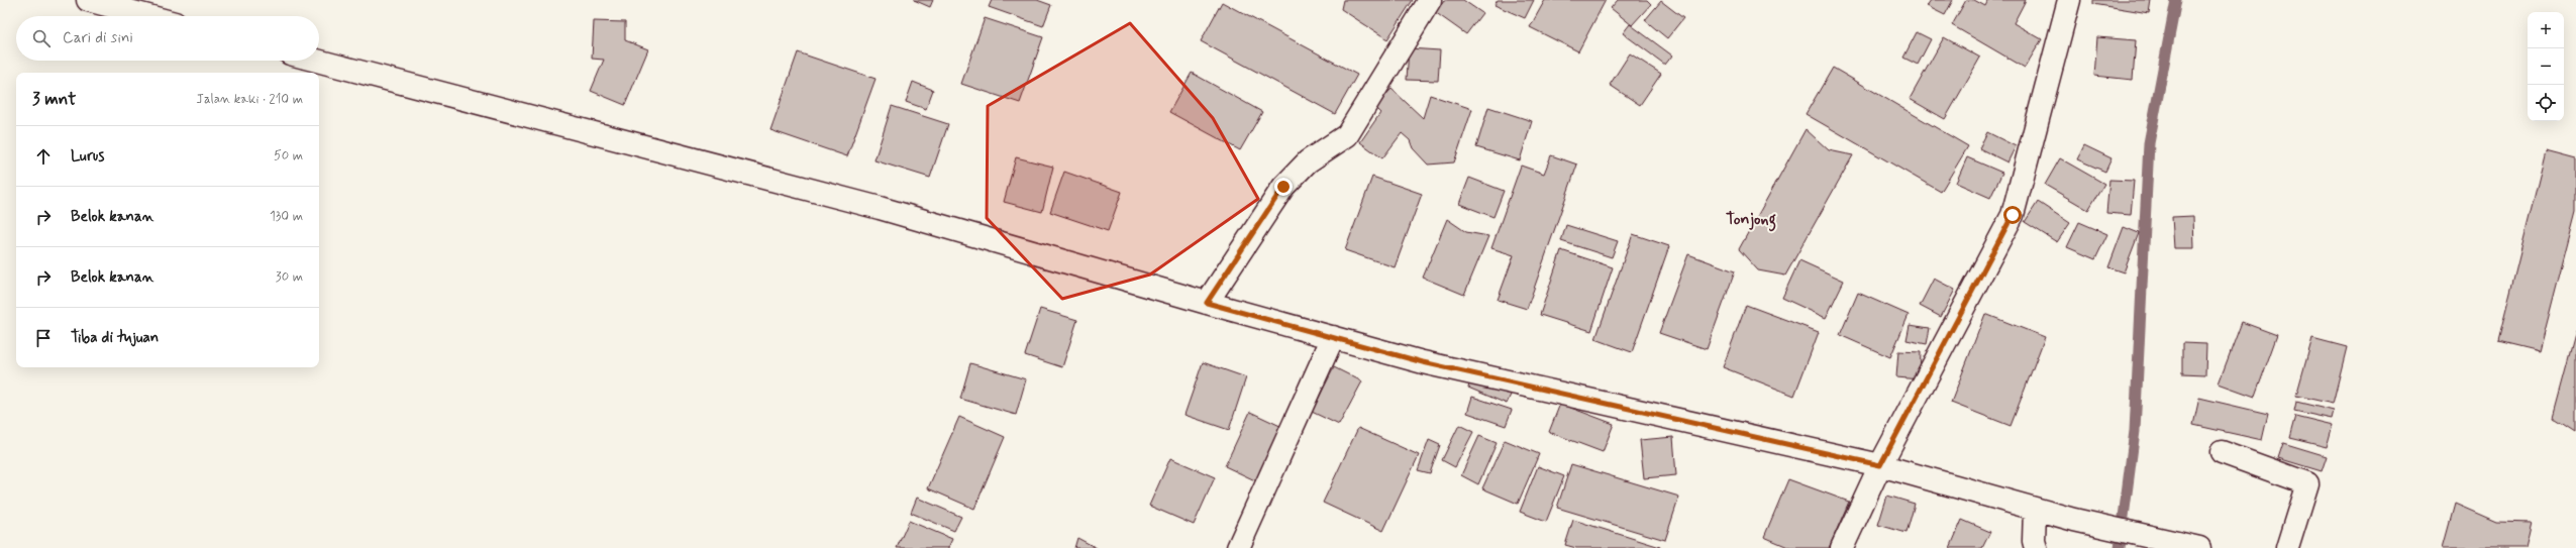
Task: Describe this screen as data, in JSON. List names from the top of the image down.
{
  "districts": ["Tonjong"],
  "page": {
    "map_buttons": ["+", "−"],
    "search": "Cari di sini",
    "heading": ["3 mnt", "Jalan kaki · 210 m"],
    "list": [
      ["Lurus", "50 m"],
      ["Belok kanan", "130 m"],
      ["Belok kanan", "30 m"],
      "Tiba di tujuan"
    ]
  }
}
